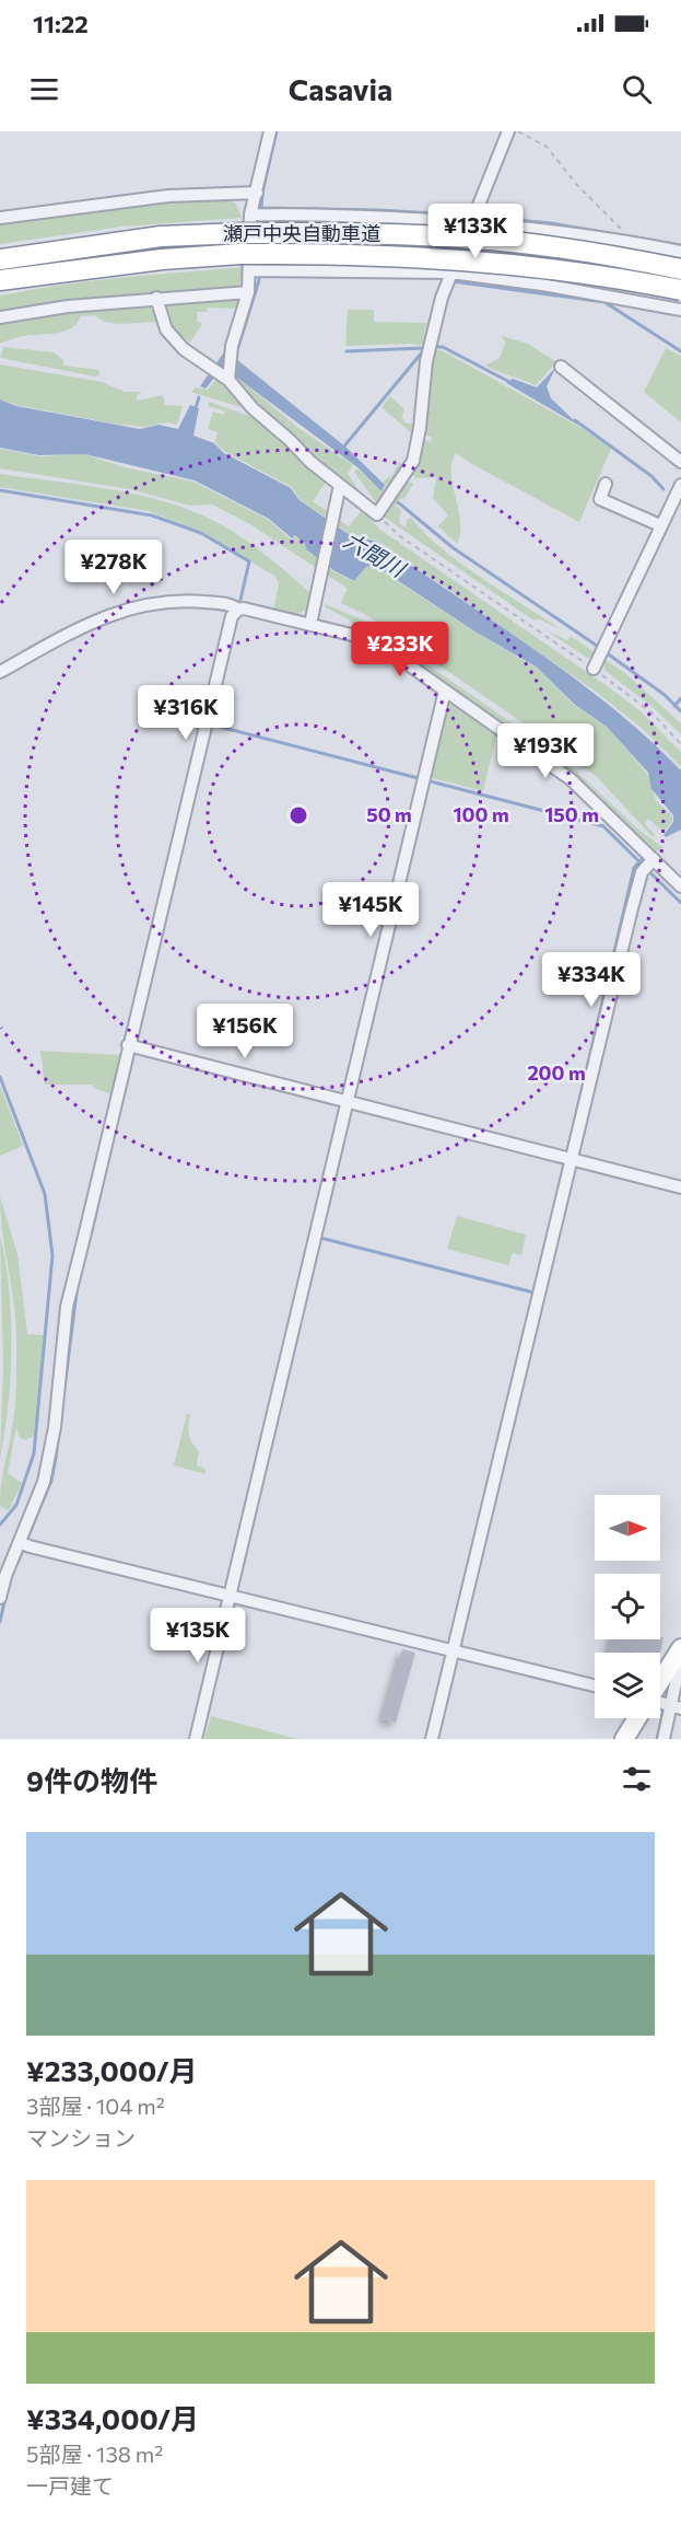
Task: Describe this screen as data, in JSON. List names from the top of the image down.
{
  "streets": {
    "highway": ["瀬戸中央自動車道"]
  },
  "water": ["六間川"],
  "north": "right",
  "page": {
    "status": "11:22",
    "header": "Casavia",
    "price": [
      "¥133K",
      "¥278K",
      "¥233K",
      "¥316K",
      "¥193K",
      "¥145K",
      "¥334K",
      "¥156K",
      "¥135K"
    ],
    "heading": "9件の物件",
    "list": [
      {
        "name": "¥233,000/月",
        "note": "3部屋 · 104 m² · マンション"
      },
      {
        "name": "¥334,000/月",
        "note": "5部屋 · 138 m² · 一戸建て"
      }
    ]
  },
  "rings": [
    "50 m",
    "100 m",
    "150 m",
    "200 m"
  ]
}
